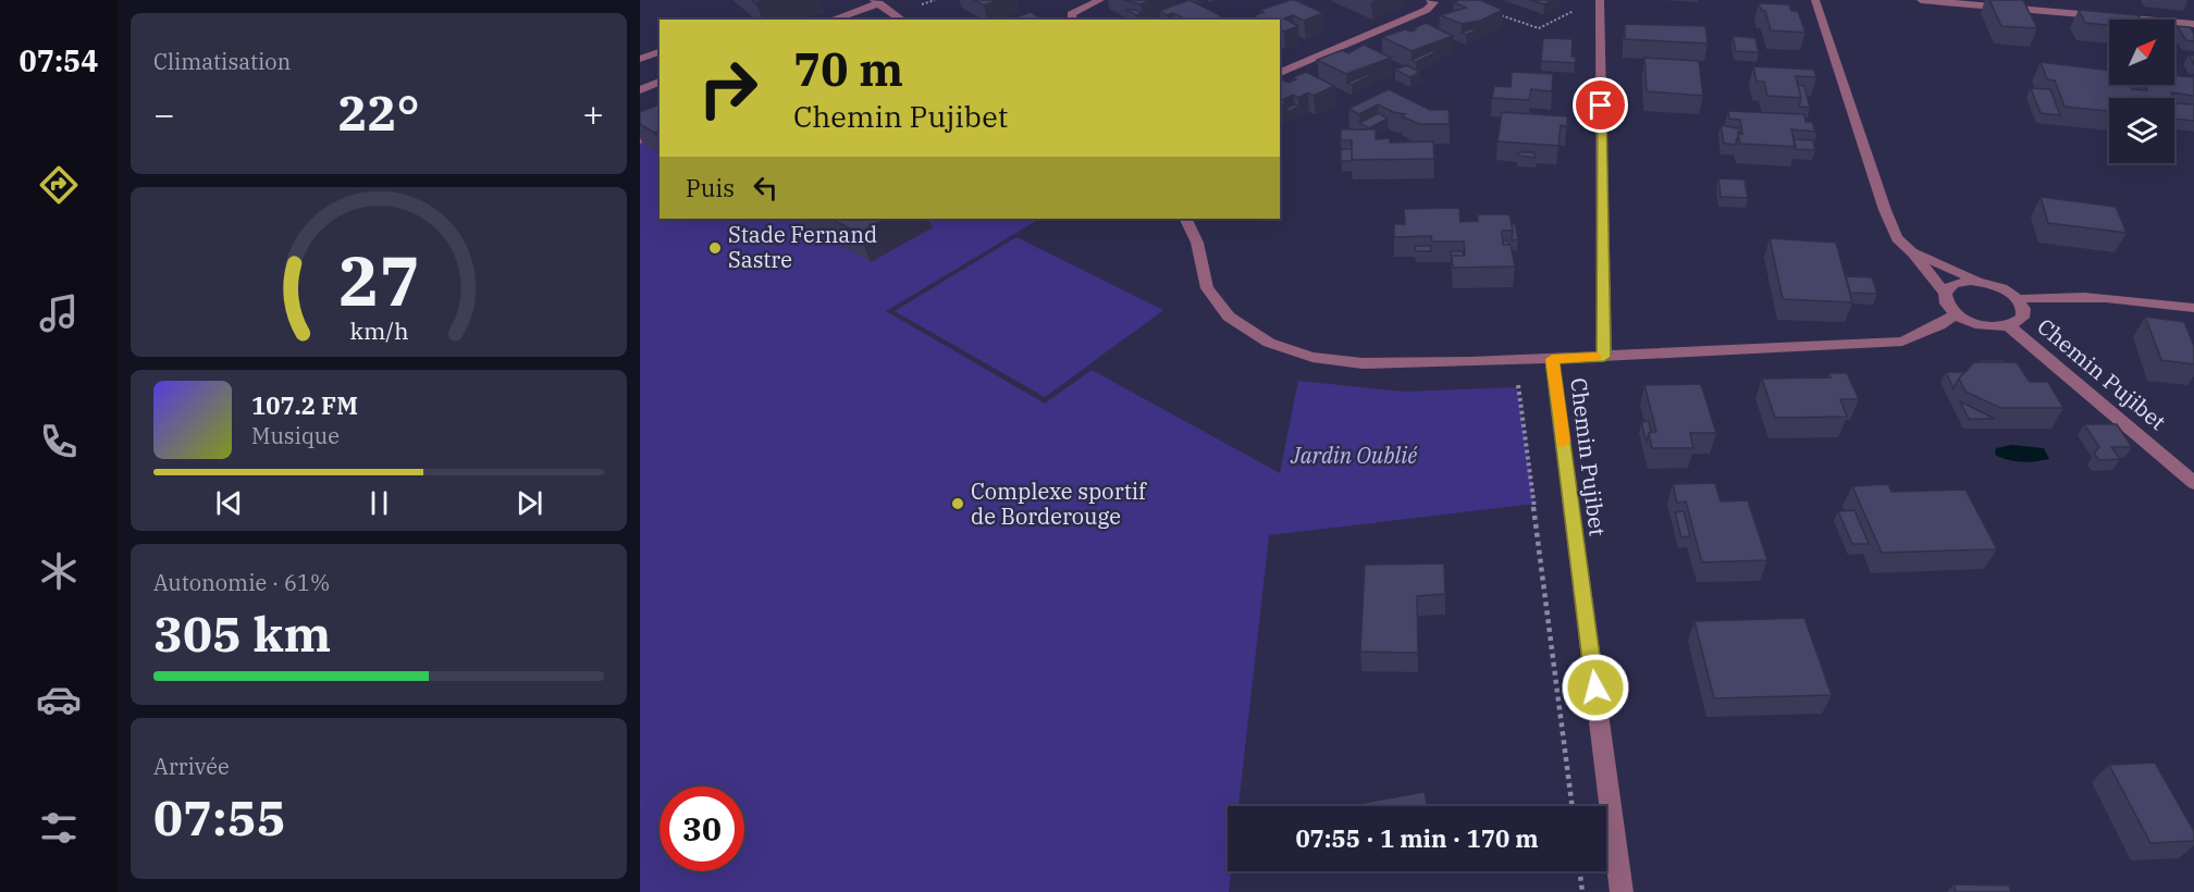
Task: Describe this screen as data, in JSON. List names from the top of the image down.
{
  "streets": {
    "street": ["Chemin Pujibet"]
  },
  "parks": ["Jardin Oublié"],
  "places": ["Stade Fernand Sastre", "Complexe sportif de Borderouge"],
  "north": "top right",
  "page": {
    "tabs": "07:54",
    "tile": [
      "Climatisation",
      ["Autonomie · 61%", "305 km"],
      ["Arrivée", "07:55"]
    ],
    "turn": ["70 m", "Chemin Pujibet"],
    "heat": ["−", "22°", "+"],
    "then": "Puis",
    "song": ["107.2 FM", "Musique"],
    "limit": "30",
    "trip": "07:55 · 1 min · 170 m",
    "gauge": ["27", "km/h"]
  }
}
